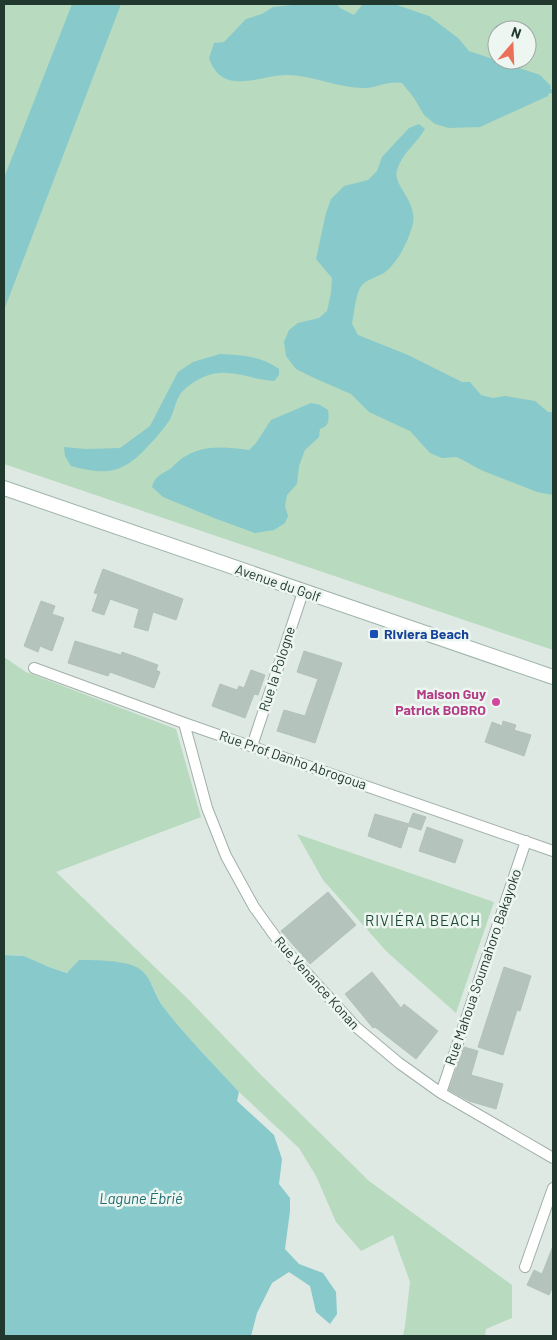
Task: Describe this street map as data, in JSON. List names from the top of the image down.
{
  "streets": {
    "main road": ["Avenue du Golf"],
    "street": [
      "Rue la Pologne",
      "Rue Prof Danho Abrogoua",
      "Rue Mahoua Soumahoro Bakayoko",
      "Rue Venance Konan"
    ]
  },
  "crossings": [
    ["Avenue du Golf", "Rue la Pologne"],
    ["Rue la Pologne", "Rue Prof Danho Abrogoua"],
    ["Rue Prof Danho Abrogoua", "Rue Mahoua Soumahoro Bakayoko"],
    ["Rue Prof Danho Abrogoua", "Rue Venance Konan"],
    ["Rue Mahoua Soumahoro Bakayoko", "Rue Venance Konan"]
  ],
  "districts": ["RIVIÉRA BEACH"],
  "water": ["Lagune Ébrié"],
  "places": {
    "transit": ["Riviera Beach"],
    "other": ["Maison Guy Patrick BOBRO"]
  },
  "north": "top"
}
